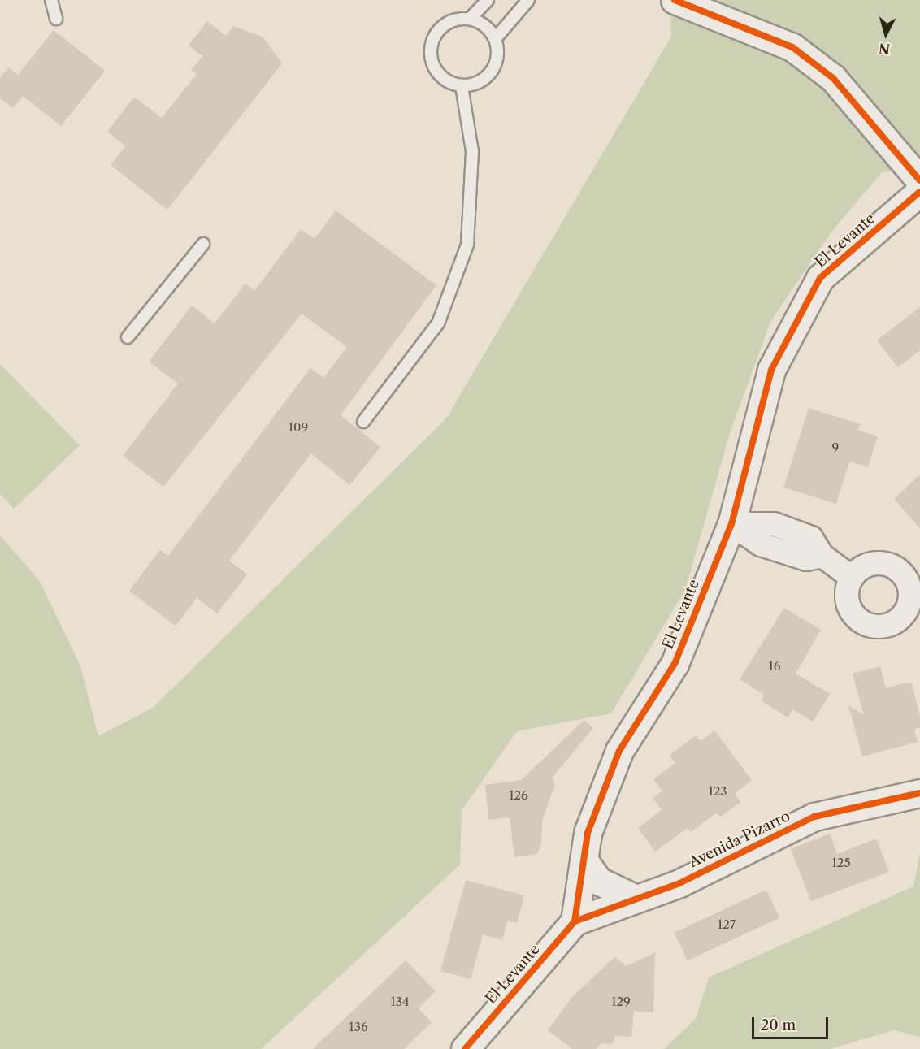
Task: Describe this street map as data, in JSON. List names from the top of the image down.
{
  "streets": {
    "street": ["El Levante", "Avenida Pizarro"]
  },
  "crossings": [
    ["El Levante", "Avenida Pizarro"]
  ],
  "house_numbers": [
    "109",
    "9",
    "16",
    "123",
    "126",
    "125",
    "127",
    "134",
    "129",
    "136"
  ],
  "scale_bar": "20 m",
  "north": "bottom"
}
